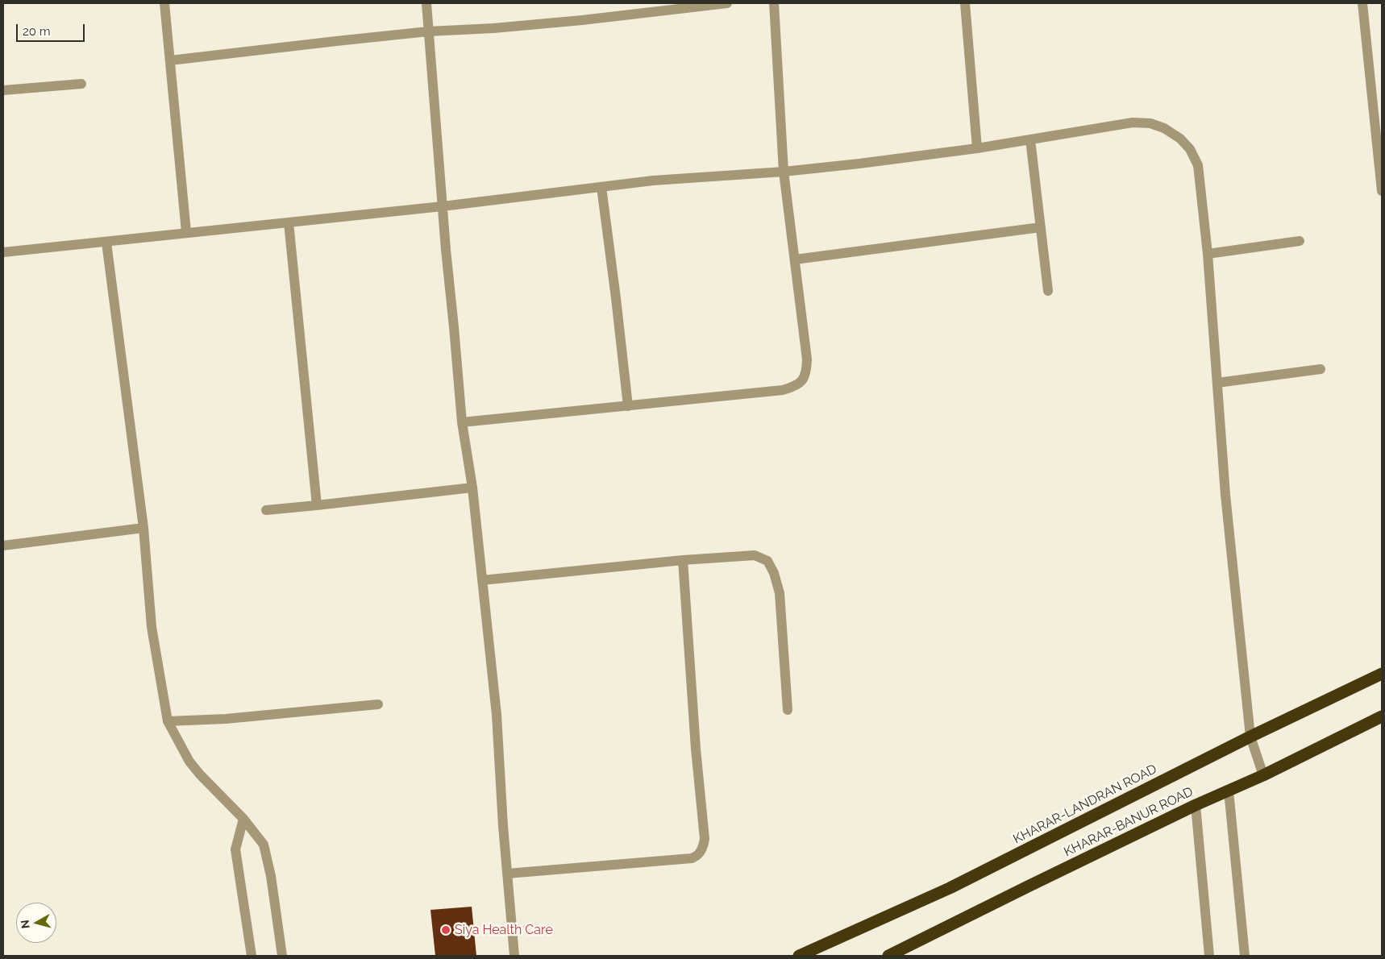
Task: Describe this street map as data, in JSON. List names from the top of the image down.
{
  "streets": {
    "highway": ["KHARAR-LANDRAN ROAD", "KHARAR-BANUR ROAD"]
  },
  "places": ["Siya Health Care"],
  "scale_bar": "20 m",
  "north": "left"
}
